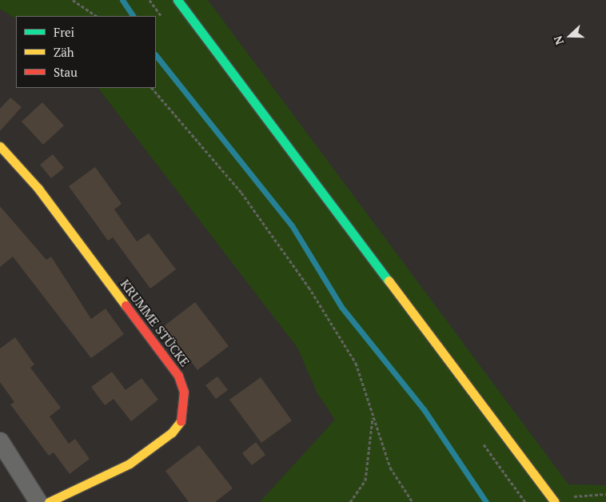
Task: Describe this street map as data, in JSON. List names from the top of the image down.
{
  "streets": {
    "street": ["KRUMME STÜCKE"]
  },
  "legend": ["Frei", "Zäh", "Stau"],
  "north": "left"
}
